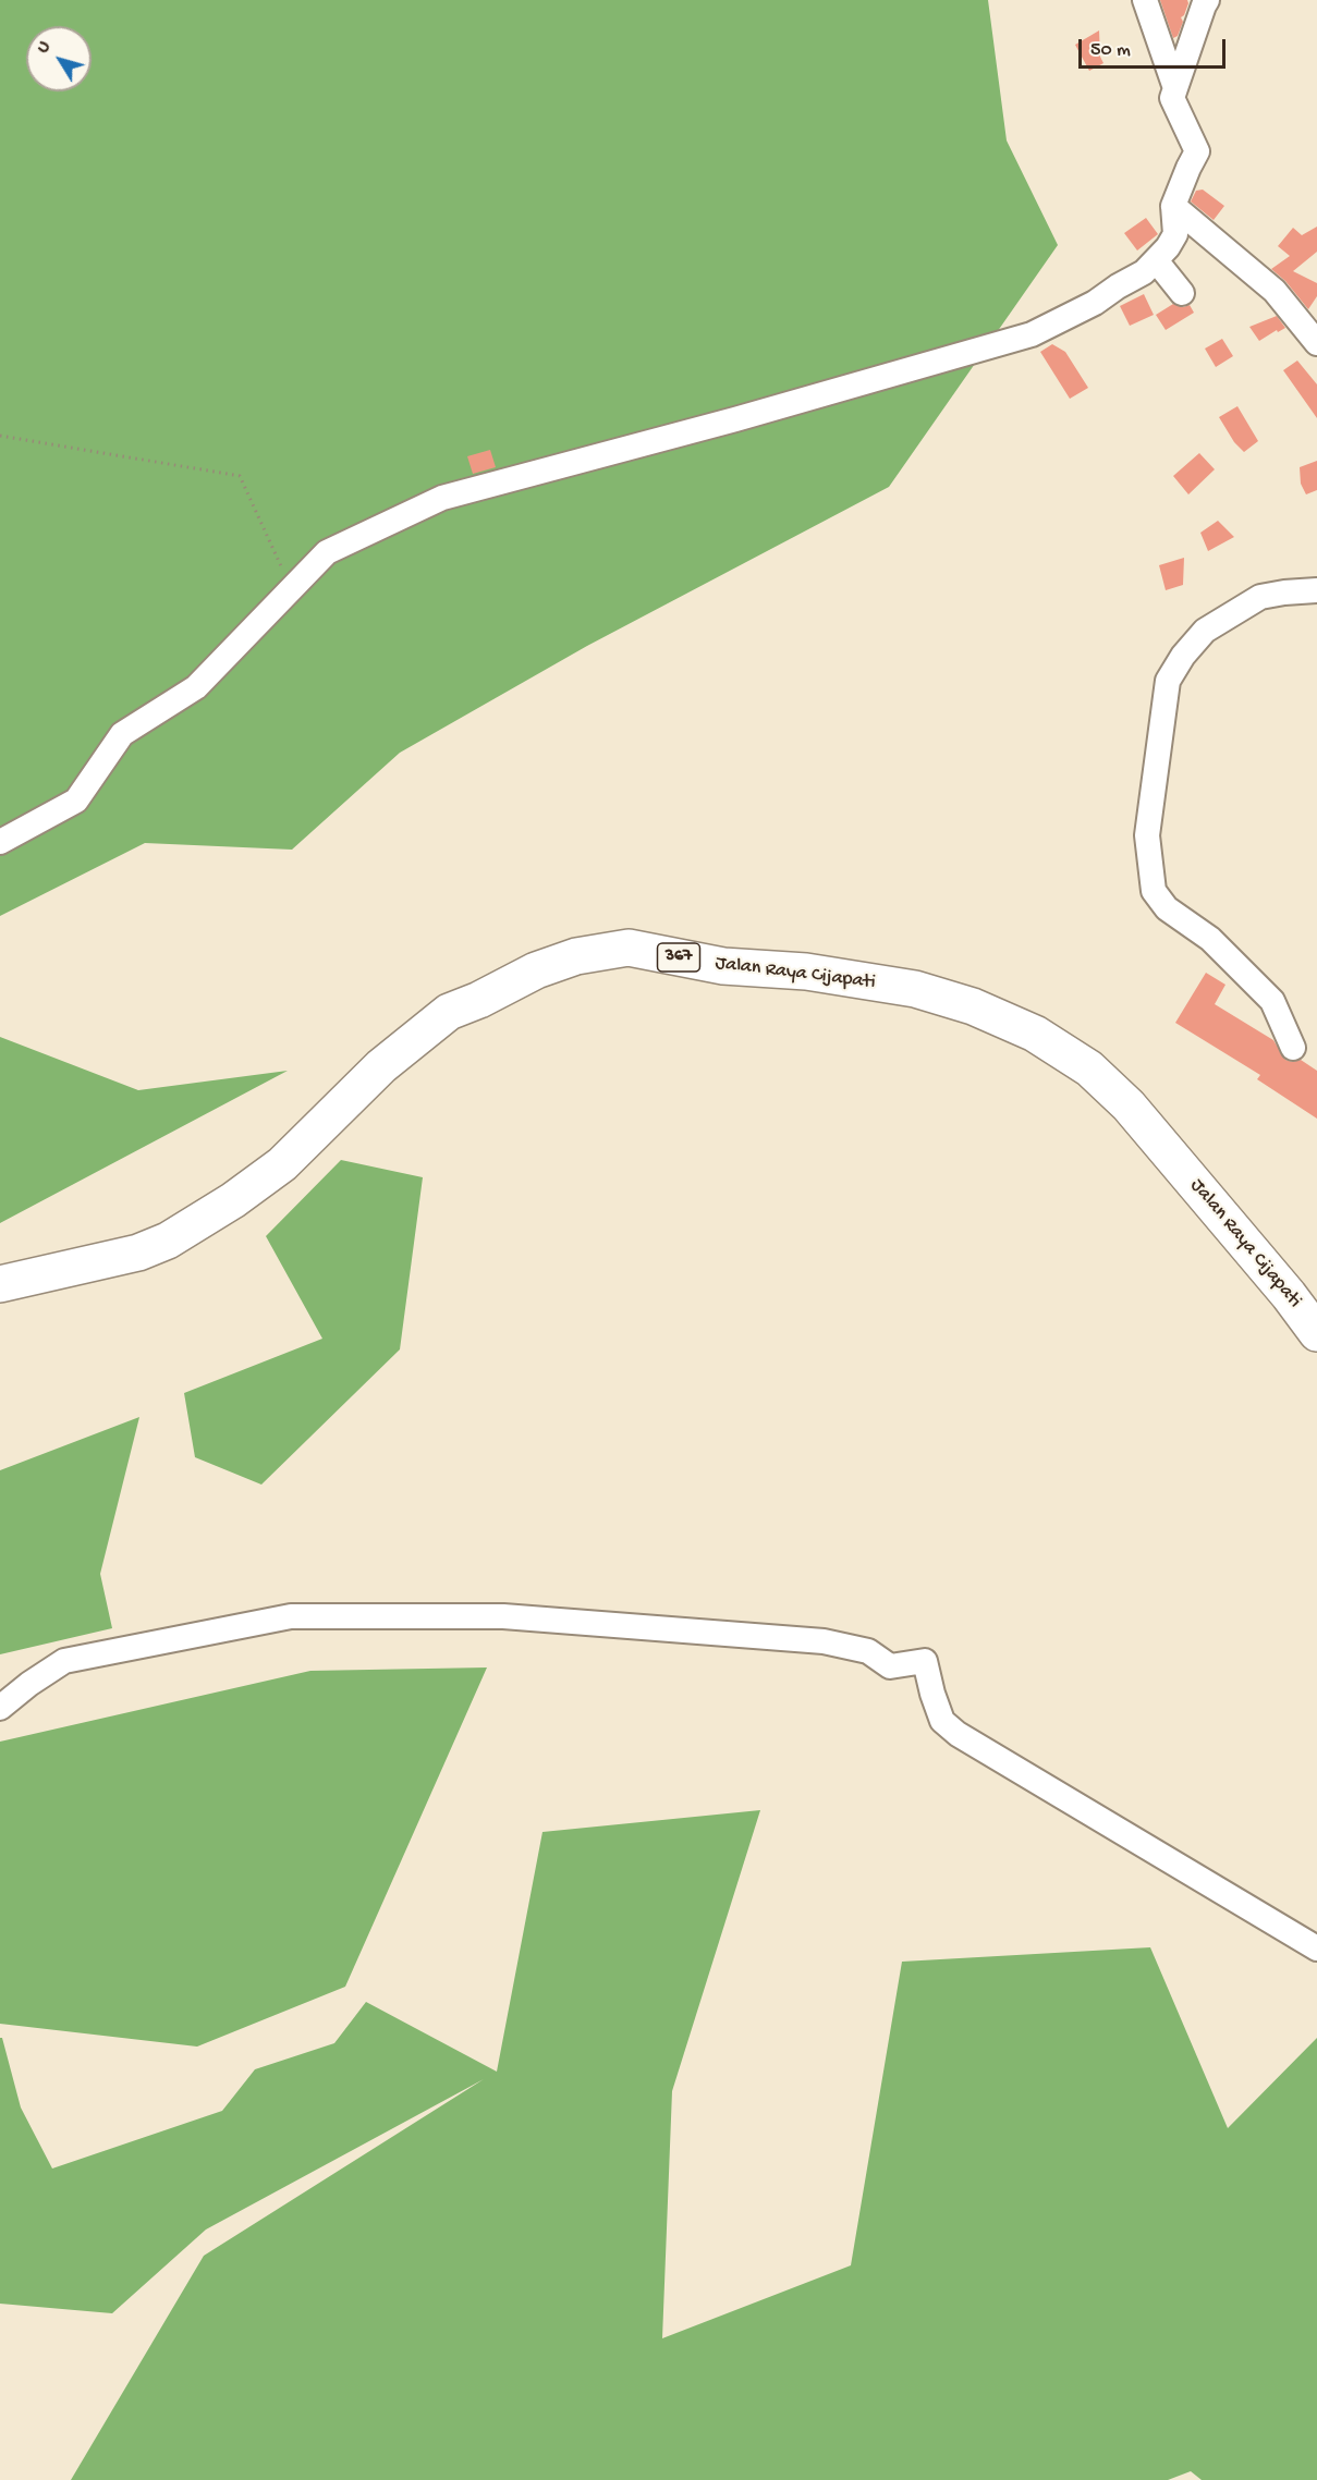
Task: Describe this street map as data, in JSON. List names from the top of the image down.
{
  "streets": {
    "main road": ["367", "Jalan Raya Cijapati"]
  },
  "scale_bar": "50 m",
  "north": "top left"
}
